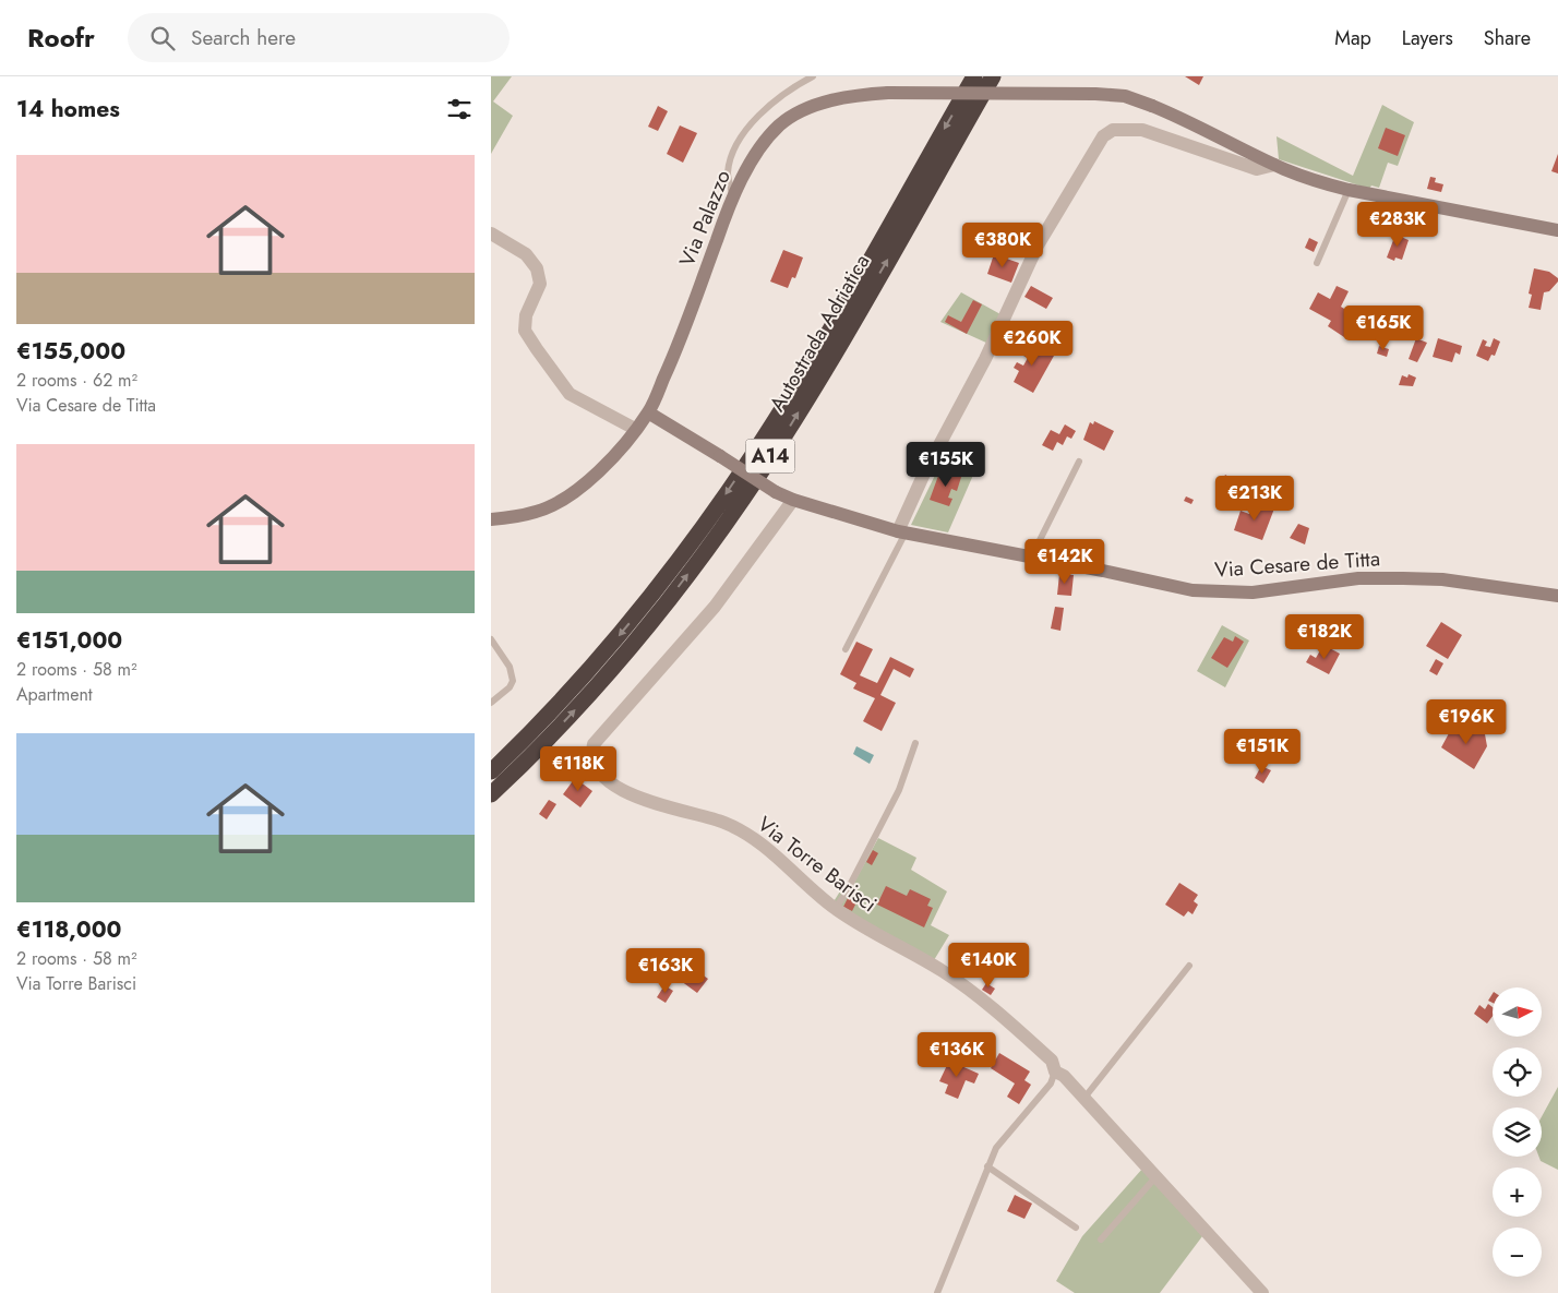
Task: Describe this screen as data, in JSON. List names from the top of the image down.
{
  "streets": {
    "highway": ["Autostrada Adriatica", "A14"],
    "street": ["Via Palazzo", "Via Cesare de Titta", "Via Torre Barisci"]
  },
  "crossings": [
    ["Via Palazzo", "Via Cesare de Titta"],
    ["Via Cesare de Titta", "Via Torre Barisci"]
  ],
  "north": "right",
  "page": {
    "header": "Roofr",
    "search": "Search here",
    "nav": ["Map", "Layers", "Share"],
    "heading": "14 homes",
    "list": [
      {
        "name": "€155,000",
        "note": "2 rooms · 62 m² · Via Cesare de Titta"
      },
      {
        "name": "€151,000",
        "note": "2 rooms · 58 m² · Apartment"
      },
      {
        "name": "€118,000",
        "note": "2 rooms · 58 m² · Via Torre Barisci"
      }
    ],
    "price": [
      "€283K",
      "€380K",
      "€165K",
      "€260K",
      "€155K",
      "€213K",
      "€142K",
      "€182K",
      "€196K",
      "€151K",
      "€118K",
      "€140K",
      "€163K",
      "€136K"
    ],
    "map_buttons": ["+", "−"]
  }
}
